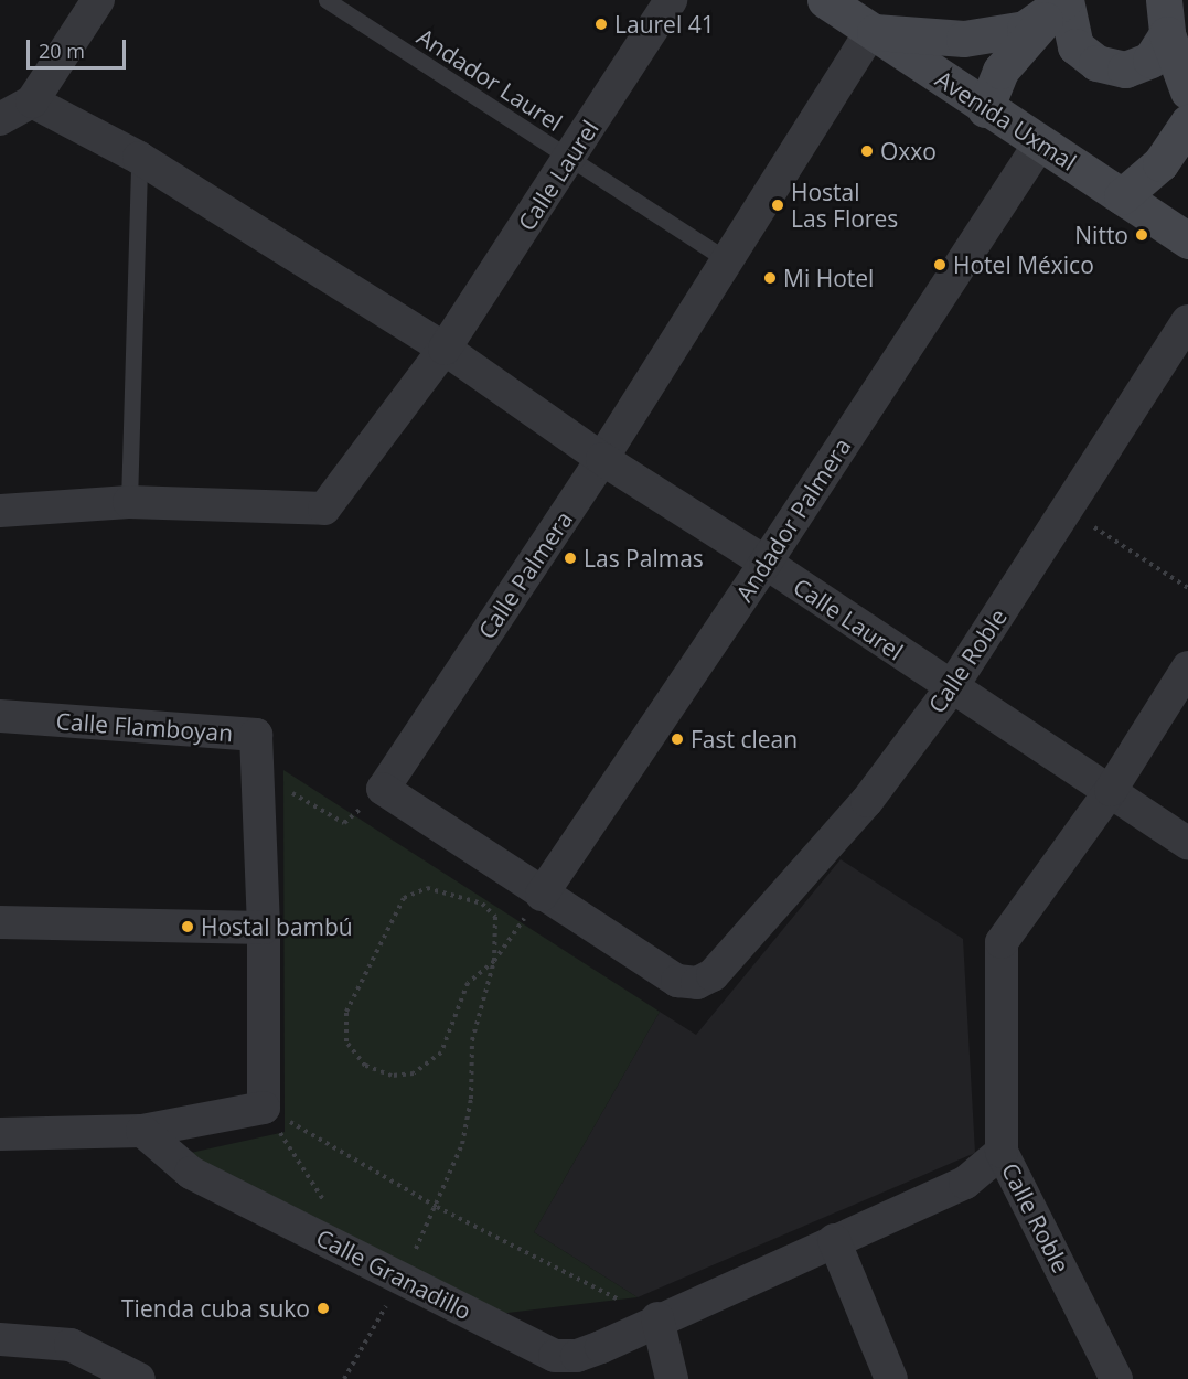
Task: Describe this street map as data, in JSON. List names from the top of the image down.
{
  "streets": {
    "main road": ["Avenida Uxmal"],
    "street": [
      "Calle Laurel",
      "Andador Palmera",
      "Calle Palmera",
      "Calle Roble",
      "Calle Flamboyan",
      "Calle Granadillo"
    ],
    "lane": ["Andador Laurel"]
  },
  "crossings": [
    ["Andador Laurel", "Calle Laurel"],
    ["Andador Laurel", "Calle Palmera"],
    ["Avenida Uxmal", "Andador Palmera"],
    ["Avenida Uxmal", "Calle Palmera"],
    ["Calle Laurel", "Andador Palmera"],
    ["Calle Laurel", "Calle Palmera"],
    ["Calle Laurel", "Calle Roble"],
    ["Andador Palmera", "Calle Roble"],
    ["Calle Roble", "Calle Granadillo"]
  ],
  "places": [
    "Laurel 41",
    "Oxxo",
    "Hostal Las Flores",
    "Nitto",
    "Hotel México",
    "Mi Hotel",
    "Las Palmas",
    "Fast clean",
    "Hostal bambú",
    "Tienda cuba suko"
  ],
  "scale_bar": "20 m"
}
